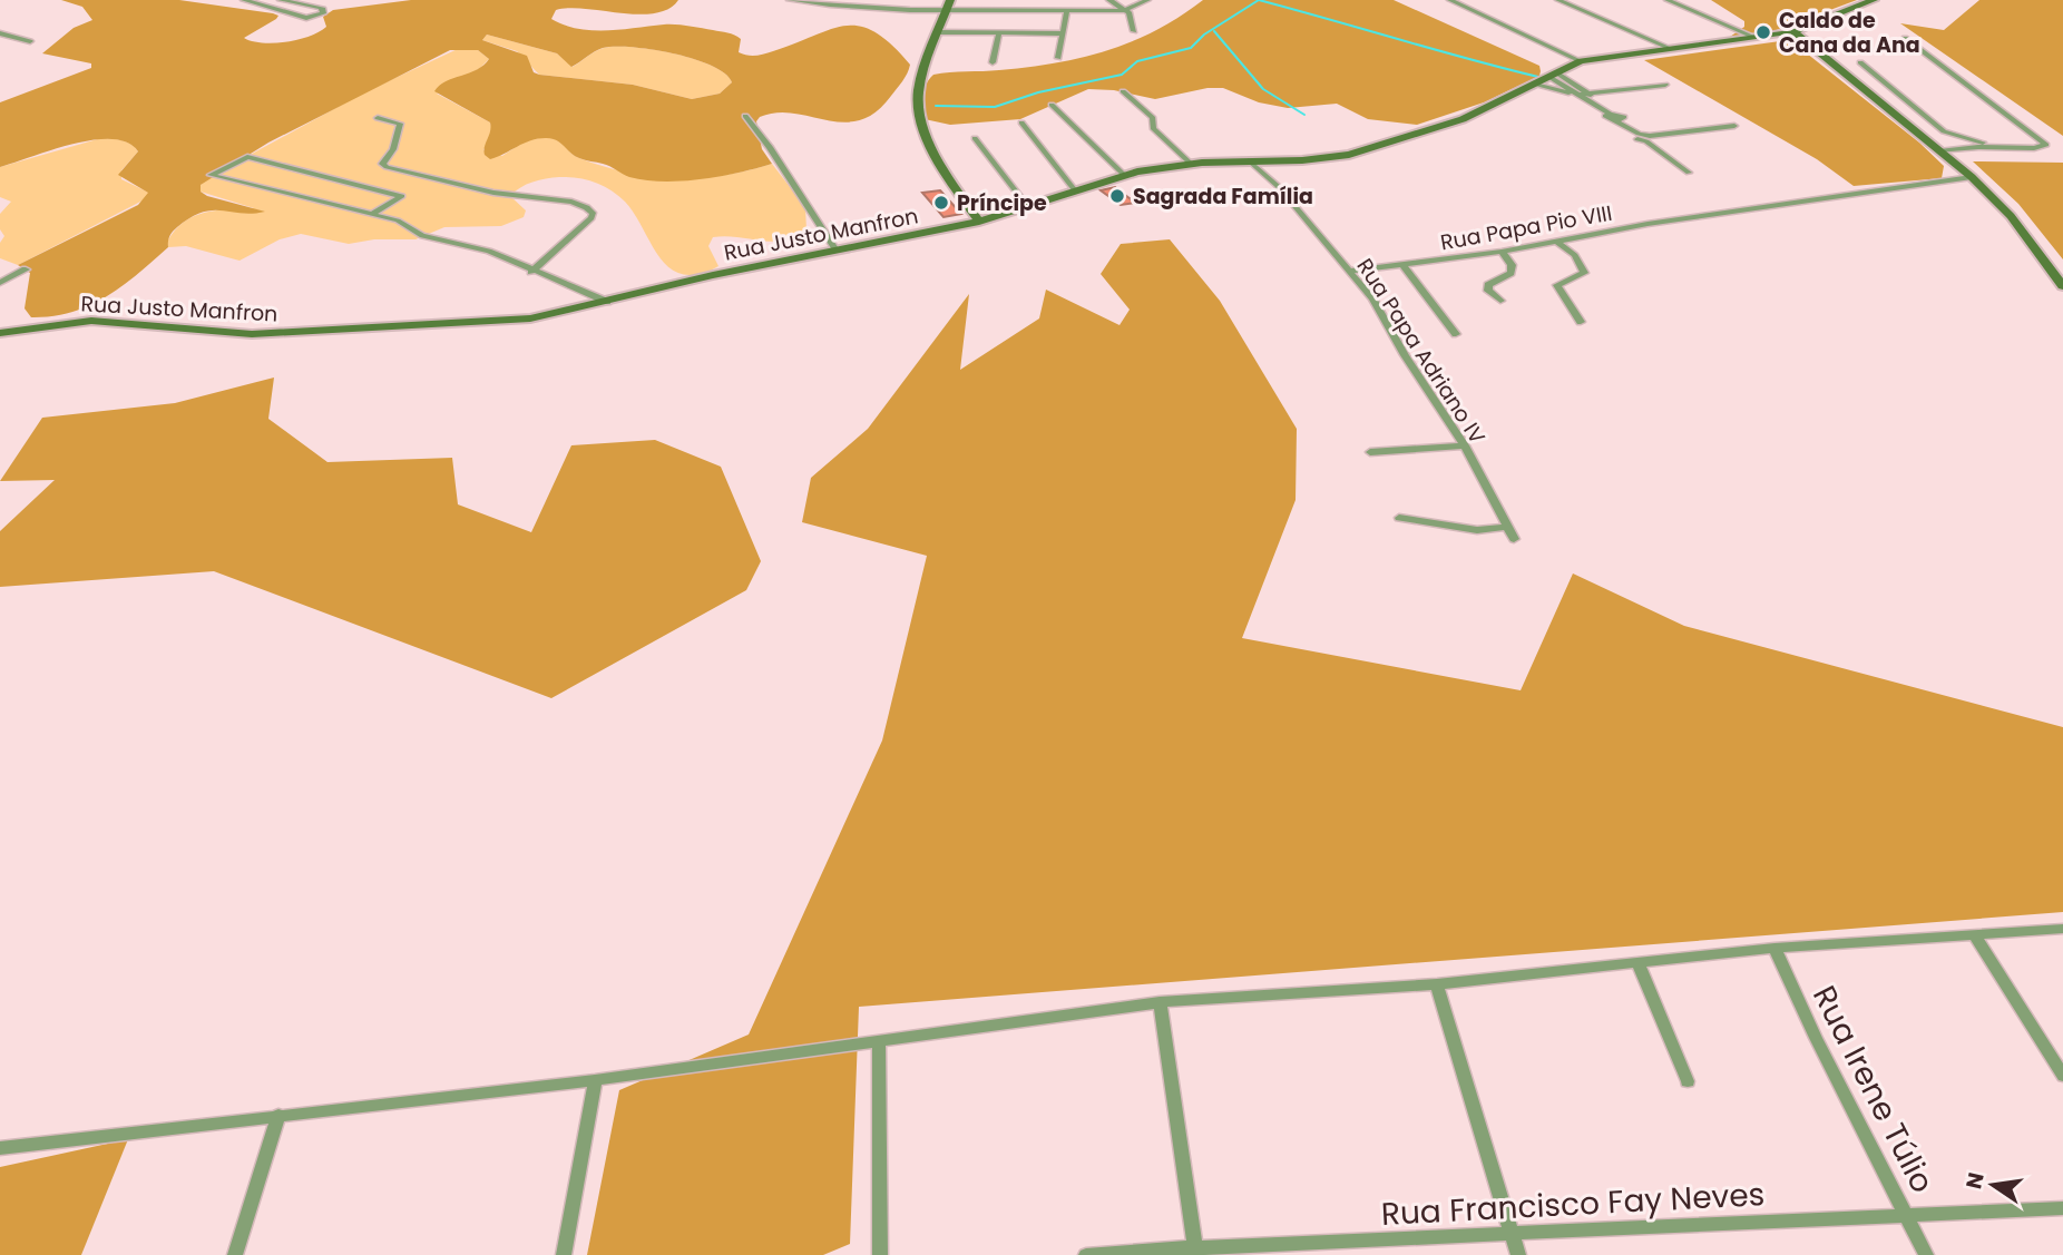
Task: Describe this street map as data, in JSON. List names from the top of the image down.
{
  "streets": {
    "main road": ["Rua Justo Manfron"],
    "street": [
      "Rua Papa Pio VIII",
      "Rua Papa Adriano IV",
      "Rua Irene Túlio",
      "Rua Francisco Fay Neves"
    ]
  },
  "crossings": [
    ["Rua Papa Pio VIII", "Rua Papa Adriano IV"],
    ["Rua Justo Manfron", "Rua Papa Adriano IV"],
    ["Rua Irene Túlio", "Rua Francisco Fay Neves"]
  ],
  "places": ["Caldo de Cana da Ana", "Sagrada Família", "Príncipe"],
  "north": "left"
}
